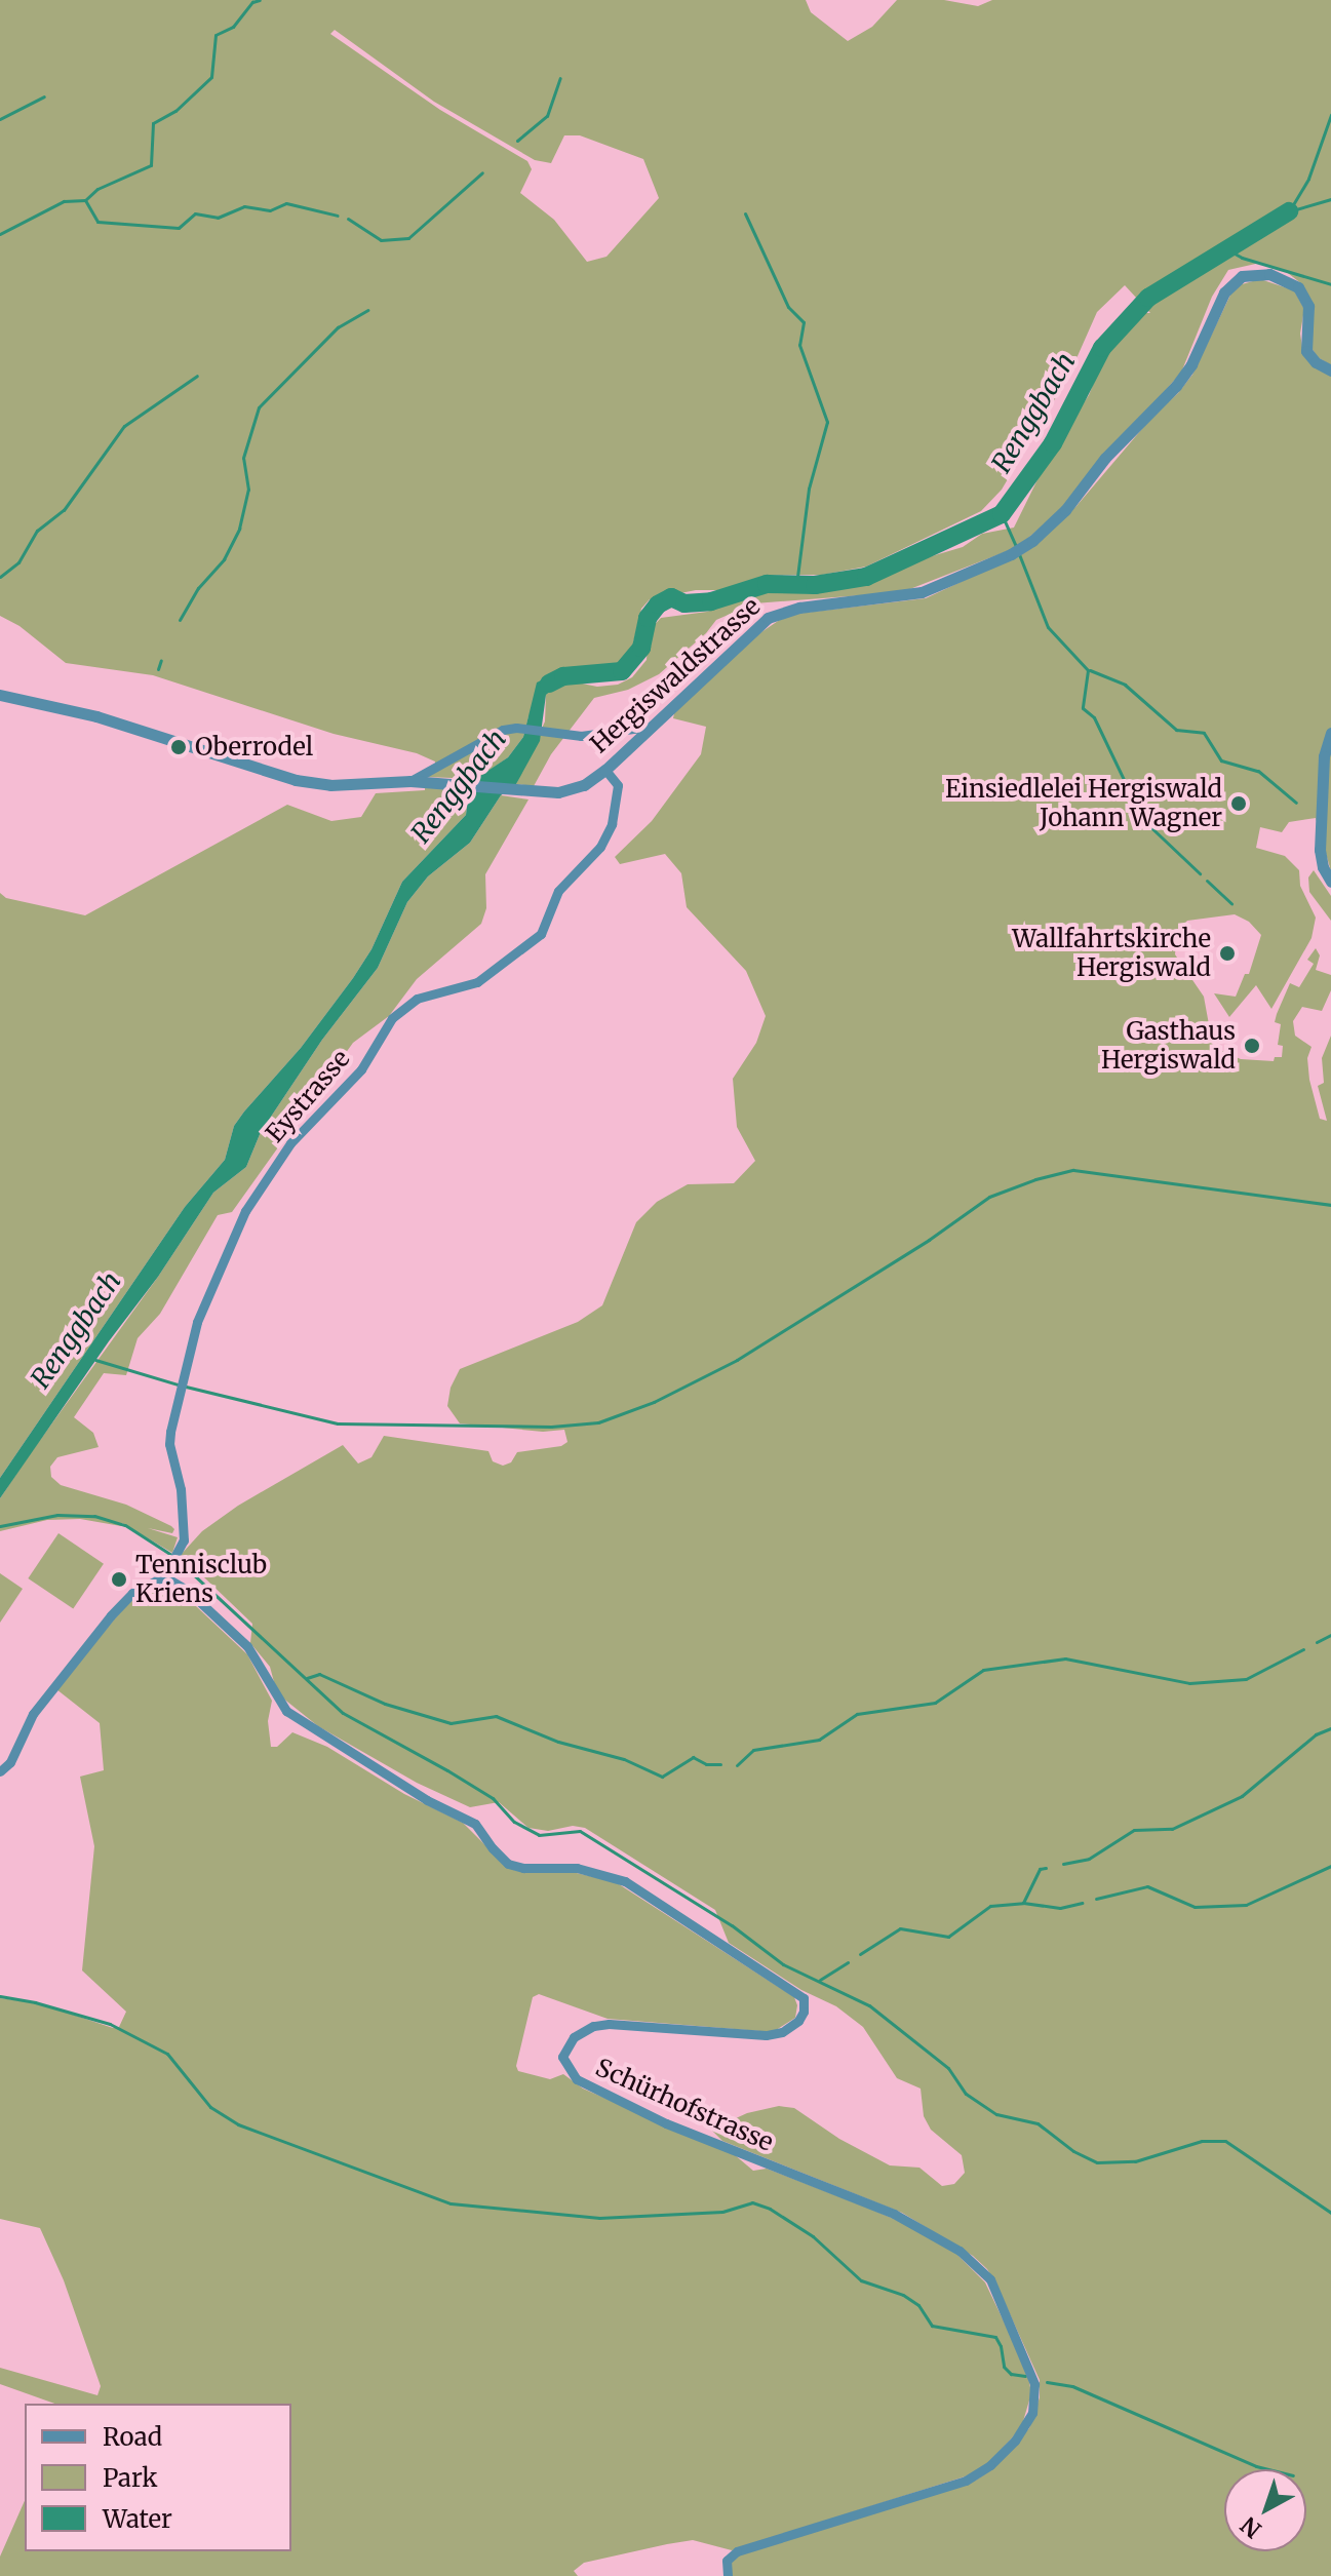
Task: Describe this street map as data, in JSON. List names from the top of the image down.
{
  "streets": {
    "street": ["Hergiswaldstrasse", "Eystrasse", "Schürhofstrasse"]
  },
  "crossings": [
    ["Hergiswaldstrasse", "Eystrasse"],
    ["Eystrasse", "Schürhofstrasse"]
  ],
  "water": ["Renggbach"],
  "places": [
    "Oberrodel",
    "Einsiedlelei Hergiswald Johann Wagner",
    "Wallfahrtskirche Hergiswald",
    "Gasthaus Hergiswald",
    "Tennisclub Kriens"
  ],
  "legend": ["Road", "Park", "Water"],
  "north": "bottom left"
}
